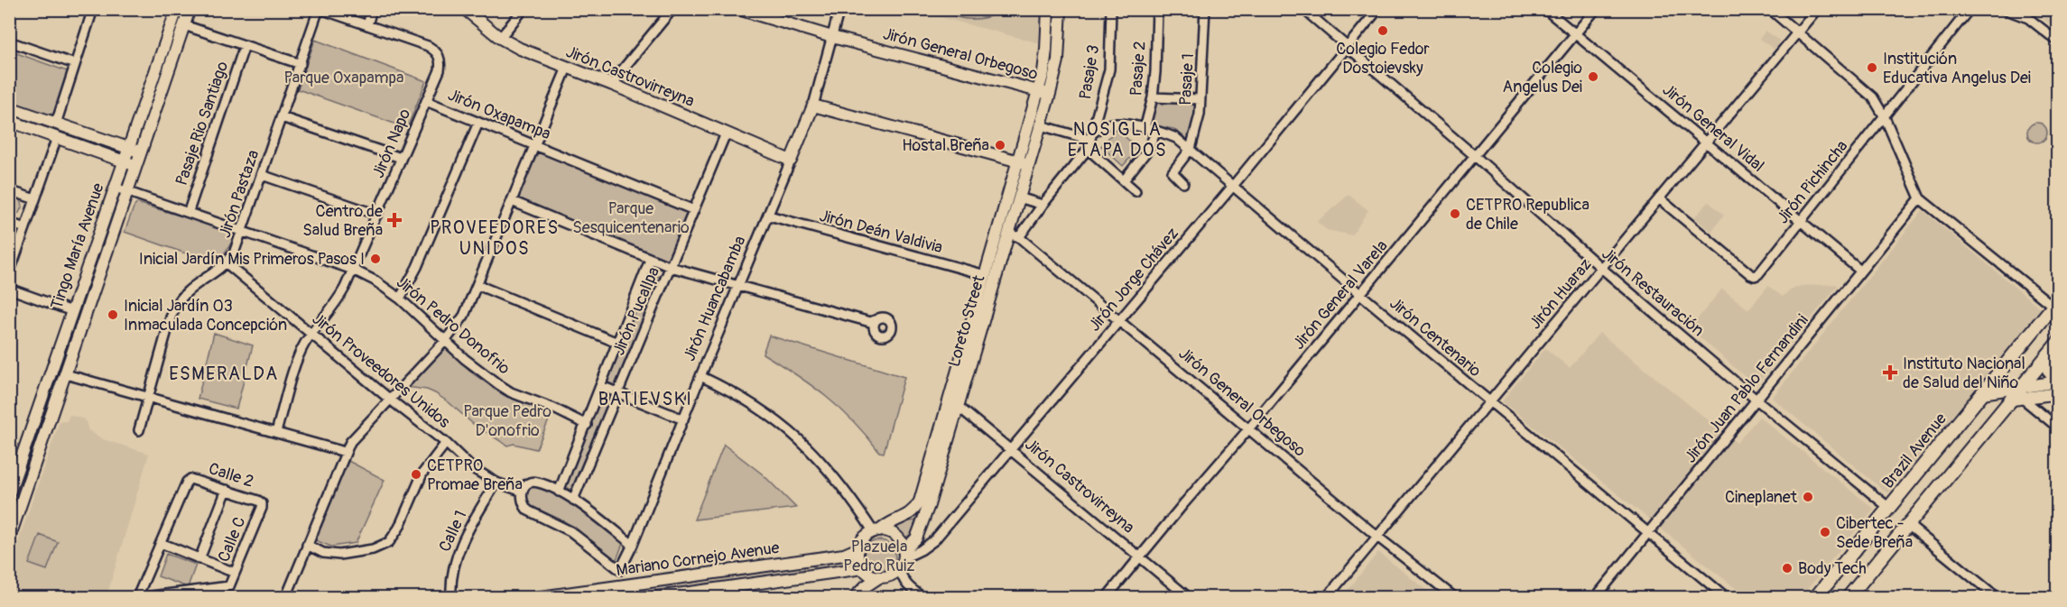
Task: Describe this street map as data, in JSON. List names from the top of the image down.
{
  "streets": {
    "main road": [
      "Jirón General Orbegoso",
      "Jirón Castrovirreyna",
      "Tingo María Avenue",
      "Jirón Huancabamba",
      "Loreto Street",
      "Brazil Avenue",
      "Mariano Cornejo Avenue"
    ],
    "street": [
      "Pasaje 2",
      "Pasaje 3",
      "Pasaje 1",
      "Jirón Oxapampa",
      "Pasaje Rio Santiago",
      "Jirón General Vidal",
      "Jirón Napo",
      "Jirón Pichincha",
      "Jirón Pastaza",
      "Jirón Deán Valdivia",
      "Jirón Jorge Chávez",
      "Jirón Restauración",
      "Jirón Huaraz",
      "Jirón General Varela",
      "Jirón Pucallpa",
      "Jirón Pedro Donofrio",
      "Jirón Centenario",
      "Jirón Proveedores Unidos",
      "Jirón Juan Pablo Fernandini",
      "Calle 2",
      "Calle 1",
      "Calle C"
    ]
  },
  "crossings": [
    ["Jirón General Orbegoso", "Jirón Jorge Chávez"],
    ["Jirón General Orbegoso", "Jirón Huaraz"],
    ["Jirón General Orbegoso", "Jirón General Varela"],
    ["Jirón General Orbegoso", "Jirón Huancabamba"],
    ["Jirón General Orbegoso", "Loreto Street"],
    ["Pasaje 2", "Jirón Centenario"],
    ["Pasaje 3", "Jirón Centenario"],
    ["Jirón Castrovirreyna", "Jirón Jorge Chávez"],
    ["Jirón Castrovirreyna", "Jirón General Varela"],
    ["Jirón Castrovirreyna", "Jirón Huancabamba"],
    ["Jirón Castrovirreyna", "Jirón Pucallpa"],
    ["Jirón Castrovirreyna", "Loreto Street"],
    ["Pasaje 1", "Jirón Centenario"],
    ["Jirón Oxapampa", "Jirón Napo"],
    ["Jirón Oxapampa", "Jirón Pastaza"],
    ["Jirón Oxapampa", "Jirón Pucallpa"],
    ["Pasaje Rio Santiago", "Jirón Pedro Donofrio"],
    ["Jirón General Vidal", "Jirón Pichincha"],
    ["Jirón General Vidal", "Jirón Huaraz"],
    ["Jirón General Vidal", "Jirón General Varela"],
    ["Jirón General Vidal", "Jirón Juan Pablo Fernandini"],
    ["Jirón Napo", "Jirón Pedro Donofrio"],
    ["Jirón Napo", "Jirón Proveedores Unidos"],
    ["Jirón Pichincha", "Jirón Huaraz"],
    ["Jirón Pastaza", "Jirón Pedro Donofrio"],
    ["Jirón Pastaza", "Jirón Proveedores Unidos"],
    ["Jirón Deán Valdivia", "Jirón Huancabamba"],
    ["Jirón Deán Valdivia", "Loreto Street"],
    ["Tingo María Avenue", "Jirón Pedro Donofrio"],
    ["Jirón Jorge Chávez", "Jirón Restauración"],
    ["Jirón Jorge Chávez", "Loreto Street"],
    ["Jirón Jorge Chávez", "Jirón Centenario"],
    ["Jirón Jorge Chávez", "Mariano Cornejo Avenue"],
    ["Jirón Restauración", "Jirón Huaraz"],
    ["Jirón Restauración", "Jirón General Varela"],
    ["Jirón Restauración", "Jirón Juan Pablo Fernandini"],
    ["Jirón Restauración", "Brazil Avenue"],
    ["Jirón Huaraz", "Jirón Centenario"],
    ["Jirón General Varela", "Jirón Centenario"],
    ["Jirón Pucallpa", "Jirón Pedro Donofrio"],
    ["Loreto Street", "Mariano Cornejo Avenue"],
    ["Jirón Centenario", "Jirón Juan Pablo Fernandini"],
    ["Jirón Proveedores Unidos", "Calle 1"],
    ["Calle 2", "Calle C"]
  ],
  "districts": [
    "NOSIGLIA ETAPA DOS",
    "PROVEEDORES UNIDOS",
    "ESMERALDA",
    "BATIEVSKI"
  ],
  "parks": [
    "Parque Oxapampa",
    "Parque Sesquicentenario",
    "Parque Pedro D'onofrio",
    "Plazuela Pedro Ruiz"
  ],
  "places": {
    "other": [
      "Colegio Fedor Dostoievsky",
      "Institución Educativa Angelus Dei",
      "Colegio Angelus Dei",
      "Hostal Breña",
      "CETPRO Republica de Chile",
      "Inicial Jardín Mis Primeros Pasos I",
      "Inicial Jardín 03 Inmaculada Concepción",
      "CETPRO Promae Breña",
      "Cineplanet",
      "Cibertec - Sede Breña",
      "Body Tech"
    ],
    "health": ["Centro de Salud Breña", "Instituto Nacional de Salud del Niño"]
  }
}
